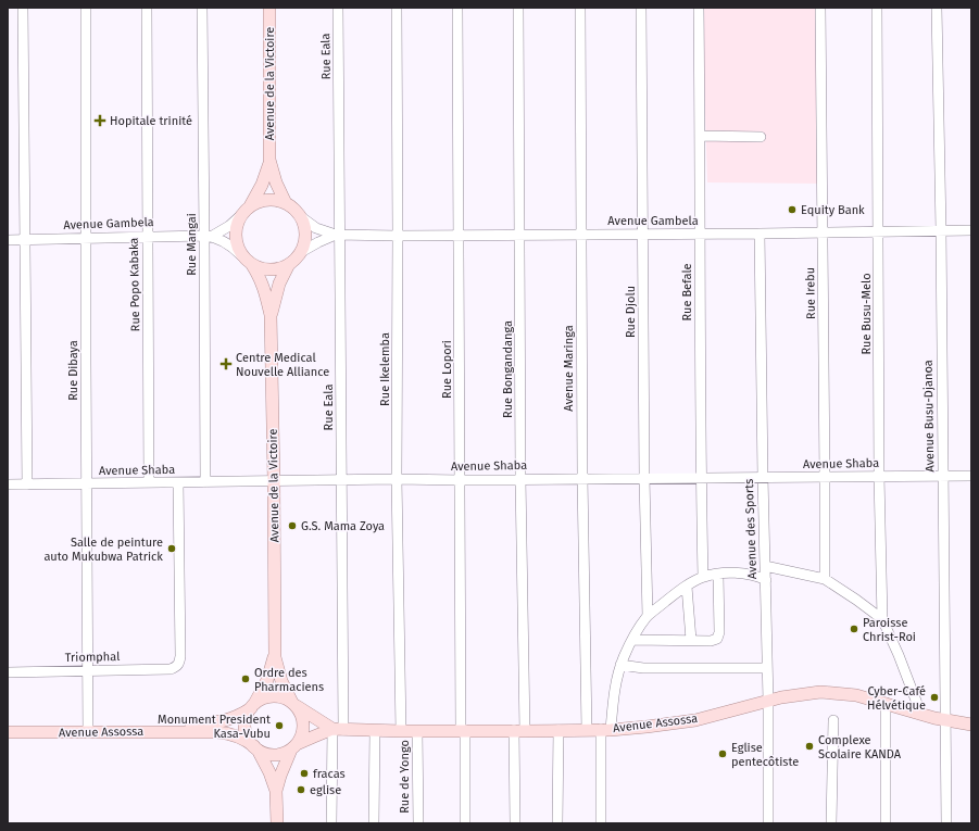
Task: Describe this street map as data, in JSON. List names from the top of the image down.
{
  "streets": {
    "main road": ["Avenue de la Victoire", "Avenue Assossa"],
    "street": [
      "Rue Eala",
      "Avenue Gambela",
      "Rue Mangai",
      "Rue Popo Kabaka",
      "Rue Befale",
      "Rue Irebu",
      "Rue Djolu",
      "Rue Busu-Melo",
      "Avenue Maringa",
      "Rue Ikelemba",
      "Rue Lopori",
      "Rue Bongandanga",
      "Rue Dibaya",
      "Avenue Busu-Djanoa",
      "Avenue Shaba",
      "Avenue des Sports",
      "Triomphal",
      "Rue de Yongo"
    ]
  },
  "crossings": [
    ["Rue Eala", "Avenue Gambela"],
    ["Rue Eala", "Avenue Shaba"],
    ["Rue Eala", "Avenue Assossa"],
    ["Avenue de la Victoire", "Avenue Shaba"],
    ["Avenue Gambela", "Rue Mangai"],
    ["Avenue Gambela", "Rue Popo Kabaka"],
    ["Avenue Gambela", "Rue Befale"],
    ["Avenue Gambela", "Rue Irebu"],
    ["Avenue Gambela", "Rue Djolu"],
    ["Avenue Gambela", "Rue Busu-Melo"],
    ["Avenue Gambela", "Avenue Maringa"],
    ["Avenue Gambela", "Rue Ikelemba"],
    ["Avenue Gambela", "Rue Lopori"],
    ["Avenue Gambela", "Rue Bongandanga"],
    ["Avenue Gambela", "Rue Dibaya"],
    ["Avenue Gambela", "Avenue Busu-Djanoa"],
    ["Avenue Gambela", "Avenue des Sports"],
    ["Rue Mangai", "Avenue Shaba"],
    ["Rue Popo Kabaka", "Avenue Shaba"],
    ["Rue Befale", "Avenue Shaba"],
    ["Rue Irebu", "Avenue Shaba"],
    ["Rue Djolu", "Avenue Shaba"],
    ["Rue Busu-Melo", "Avenue Shaba"],
    ["Avenue Maringa", "Avenue Shaba"],
    ["Avenue Maringa", "Avenue Assossa"],
    ["Rue Ikelemba", "Avenue Shaba"],
    ["Rue Ikelemba", "Avenue Assossa"],
    ["Rue Lopori", "Avenue Shaba"],
    ["Rue Lopori", "Avenue Assossa"],
    ["Rue Bongandanga", "Avenue Shaba"],
    ["Rue Bongandanga", "Avenue Assossa"],
    ["Rue Dibaya", "Avenue Shaba"],
    ["Rue Dibaya", "Triomphal"],
    ["Rue Dibaya", "Avenue Assossa"],
    ["Avenue Busu-Djanoa", "Avenue Shaba"],
    ["Avenue Busu-Djanoa", "Avenue Assossa"],
    ["Avenue Shaba", "Avenue des Sports"],
    ["Avenue Shaba", "Triomphal"],
    ["Avenue des Sports", "Avenue Assossa"],
    ["Avenue Assossa", "Rue de Yongo"]
  ],
  "places": {
    "health": ["Hopitale trinité", "Centre Medical Nouvelle Alliance"],
    "other": [
      "Equity Bank",
      "G.S. Mama Zoya",
      "Salle de peinture auto Mukubwa Patrick",
      "Paroisse Christ-Roi",
      "Ordre des Pharmaciens",
      "Cyber-Café Hélvétique",
      "Monument President Kasa-Vubu",
      "Complexe Scolaire KANDA",
      "Eglise pentecôtiste",
      "fracas",
      "eglise"
    ]
  }
}
